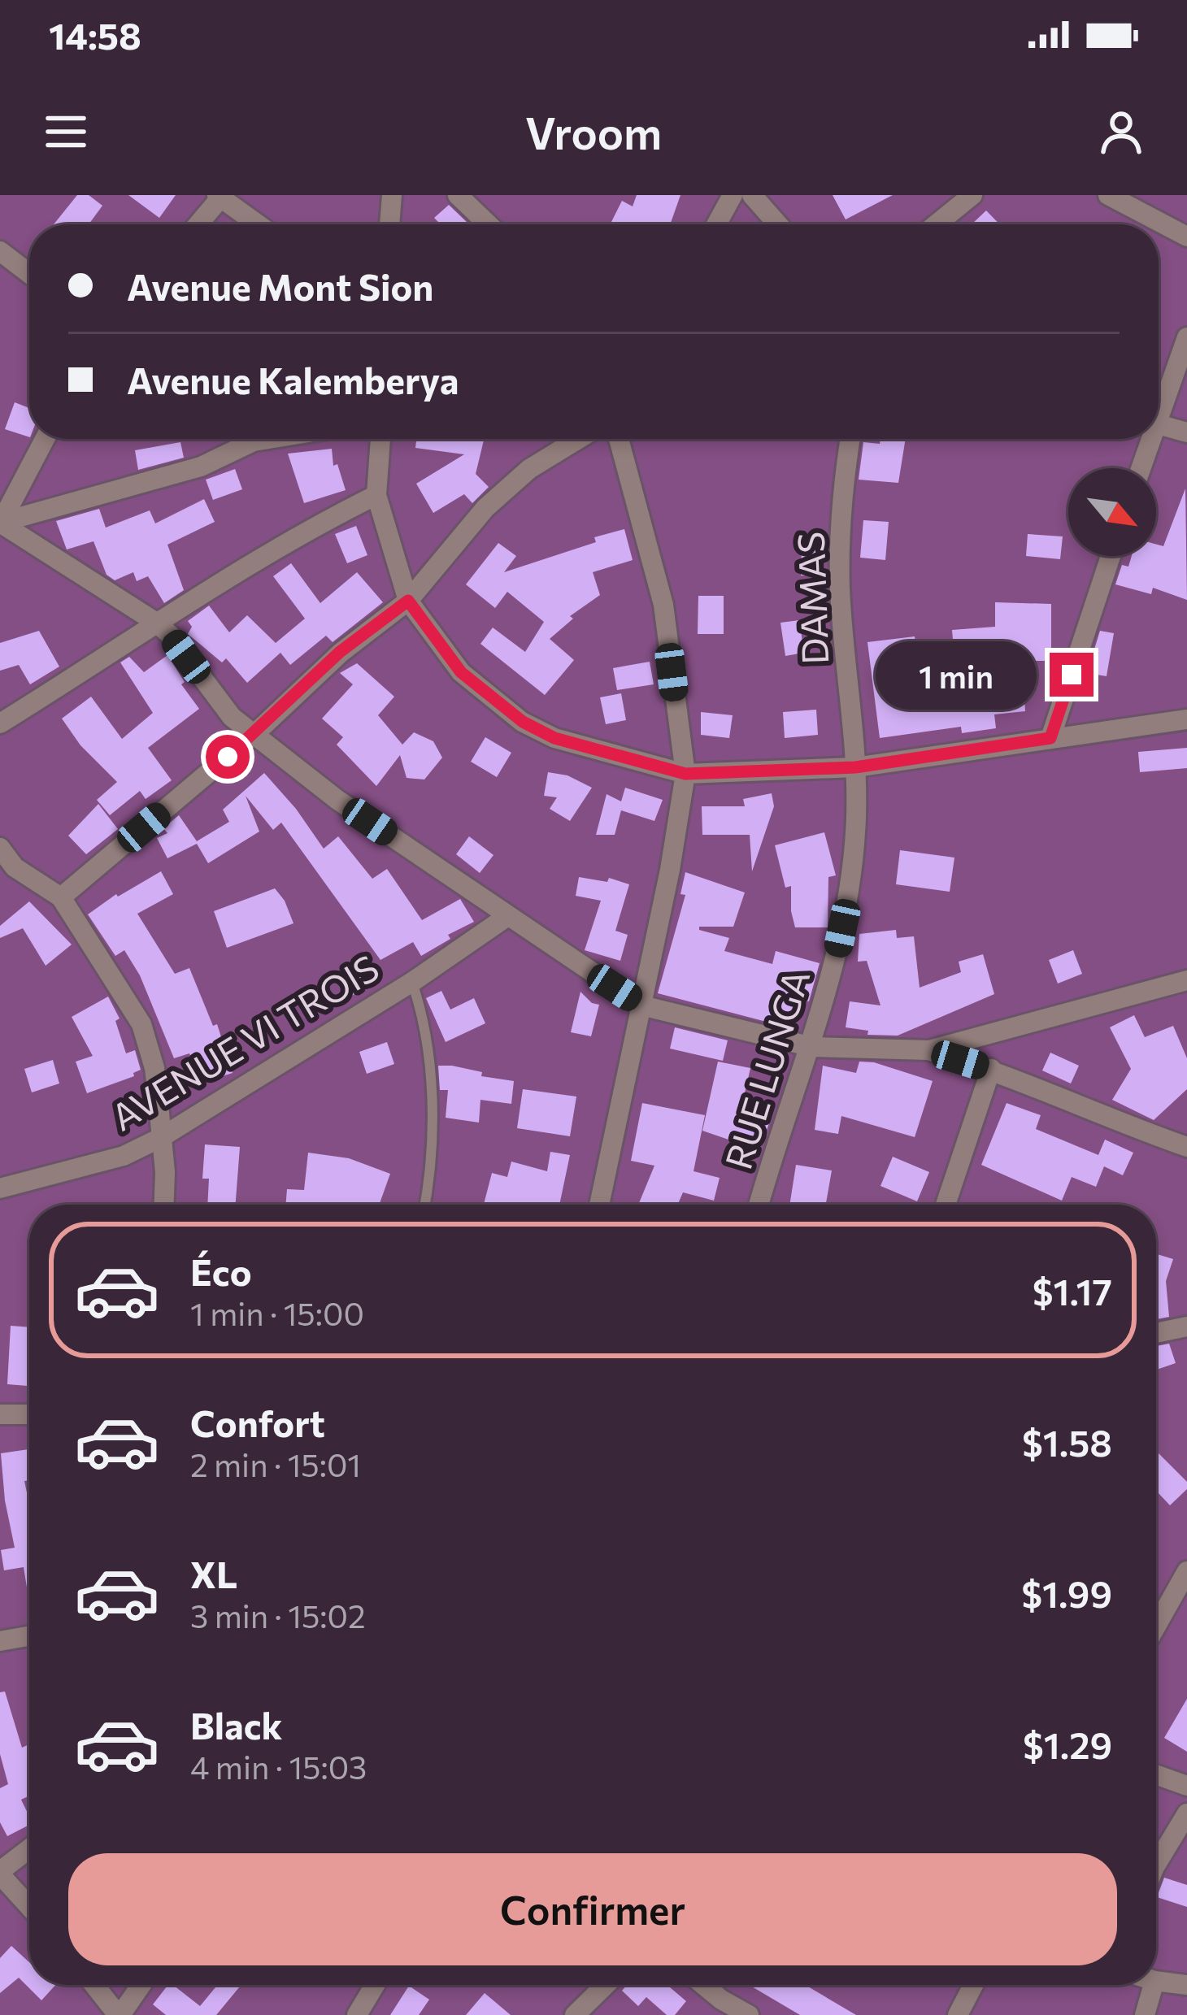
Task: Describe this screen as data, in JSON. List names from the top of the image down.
{
  "streets": {
    "street": ["DAMAS", "AVENUE VI TROIS", "RUE LUNGA"]
  },
  "crossings": [
    ["DAMAS", "RUE LUNGA"]
  ],
  "north": "bottom right",
  "page": {
    "status": "14:58",
    "header": "Vroom",
    "banner": ["Avenue Mont Sion", "Avenue Kalemberya"],
    "bubble": "1 min",
    "list": [
      {
        "name": "Éco",
        "note": "1 min · 15:00",
        "value": "$1.17"
      },
      {
        "name": "Confort",
        "note": "2 min · 15:01",
        "value": "$1.58"
      },
      {
        "name": "XL",
        "note": "3 min · 15:02",
        "value": "$1.99"
      },
      {
        "name": "Black",
        "note": "4 min · 15:03",
        "value": "$1.29"
      }
    ],
    "buttons": "Confirmer"
  }
}
